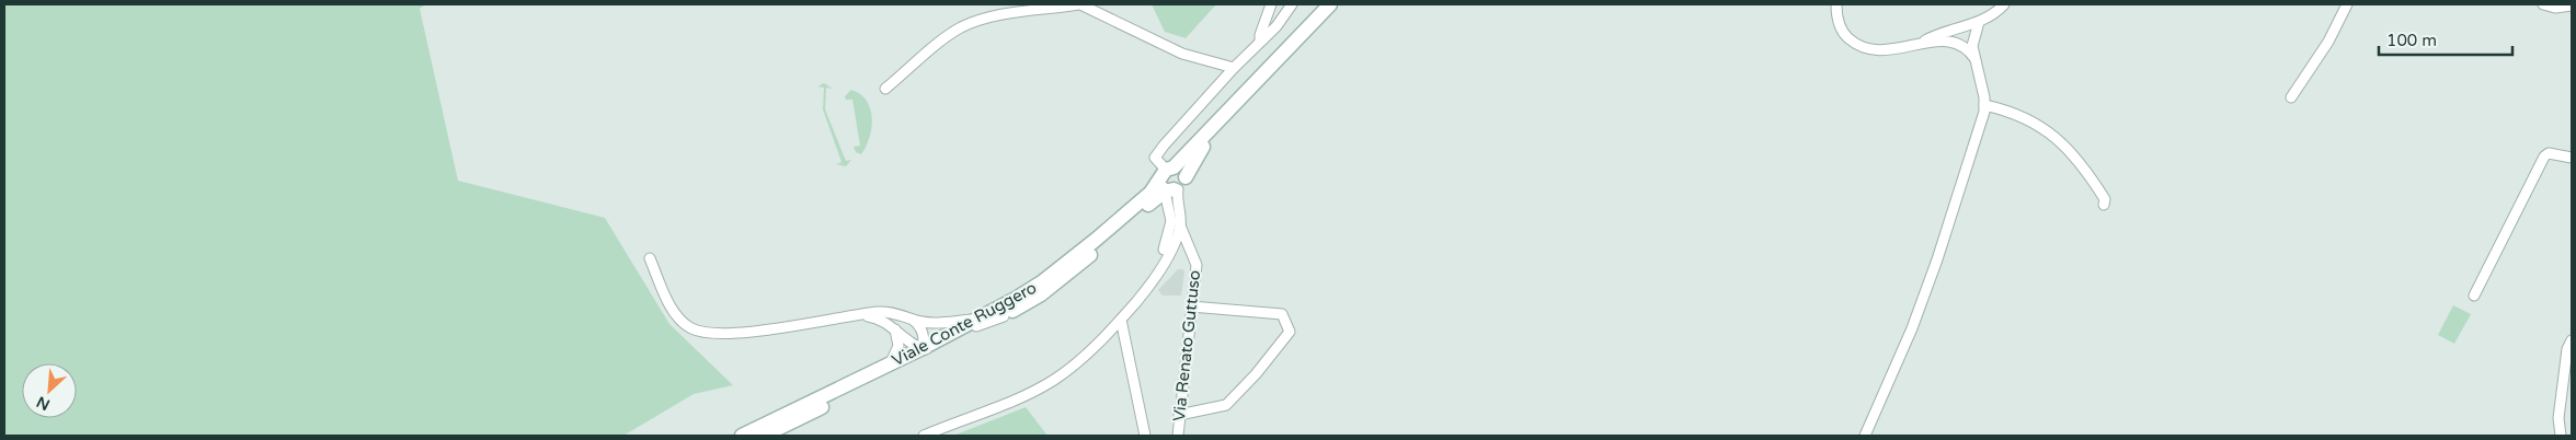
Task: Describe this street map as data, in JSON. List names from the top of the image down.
{
  "streets": {
    "main road": ["Viale Conte Ruggero"],
    "street": ["Via Renato Guttuso"]
  },
  "crossings": [
    ["Viale Conte Ruggero", "Via Renato Guttuso"]
  ],
  "scale_bar": "100 m",
  "north": "bottom left"
}
